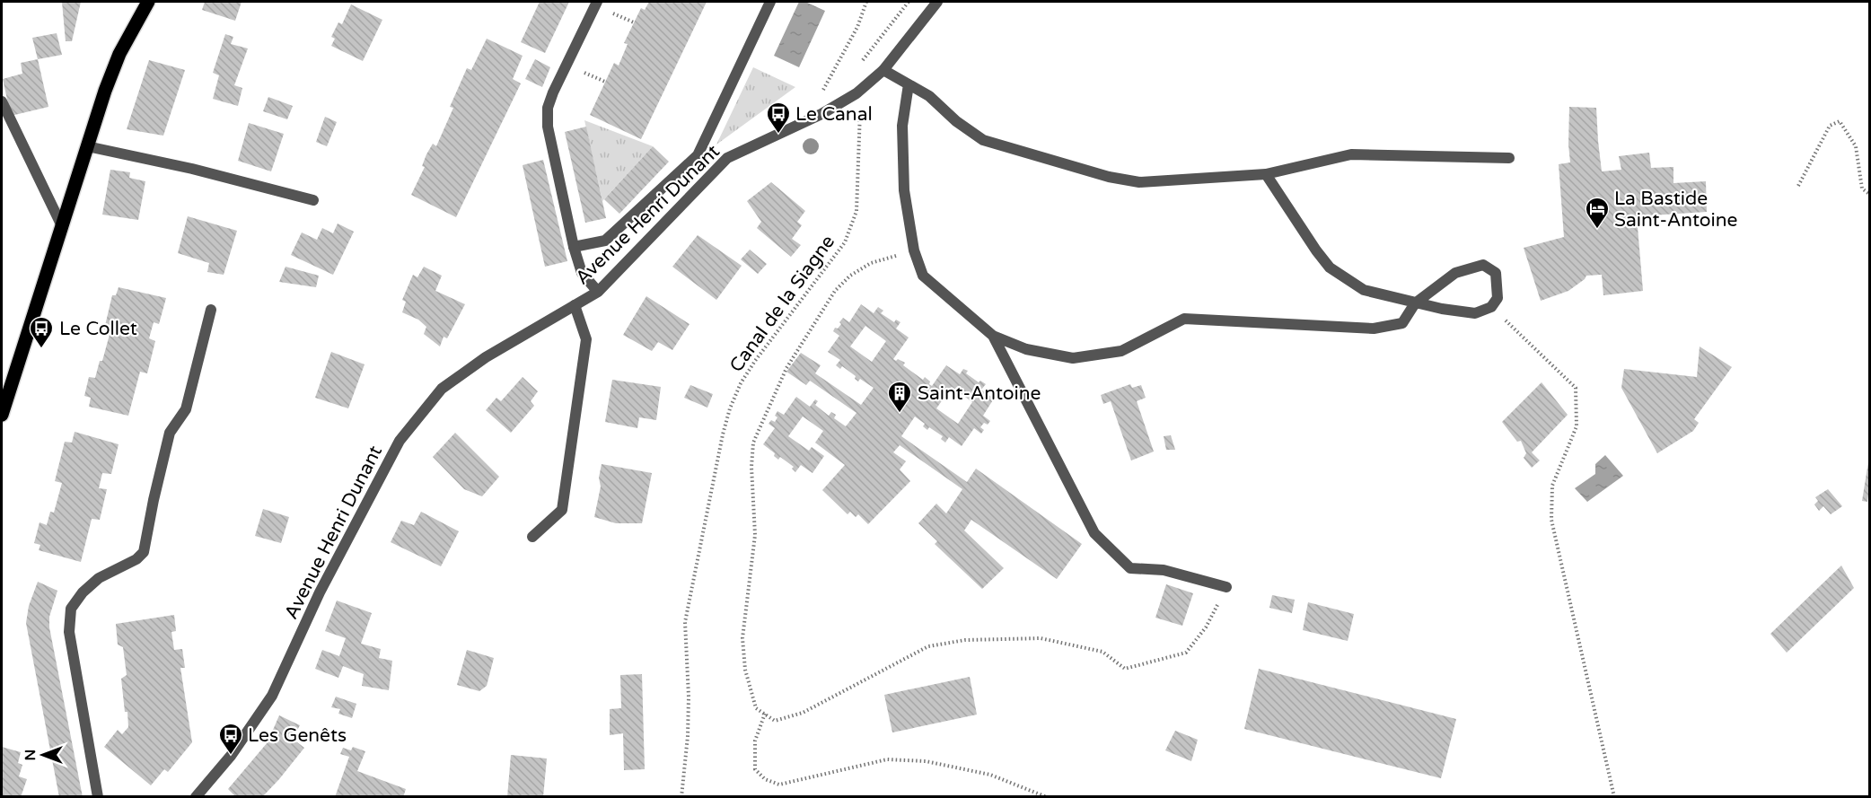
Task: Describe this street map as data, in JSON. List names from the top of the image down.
{
  "streets": {
    "street": ["Avenue Henri Dunant"],
    "path": ["Canal de la Siagne"]
  },
  "crossings": [
    ["Avenue Henri Dunant", "Canal de la Siagne"]
  ],
  "places": {
    "bus stop": ["Le Canal", "Le Collet", "Les Genêts"],
    "hotel": ["La Bastide Saint-Antoine"],
    "building": ["Saint-Antoine"]
  },
  "north": "left"
}
